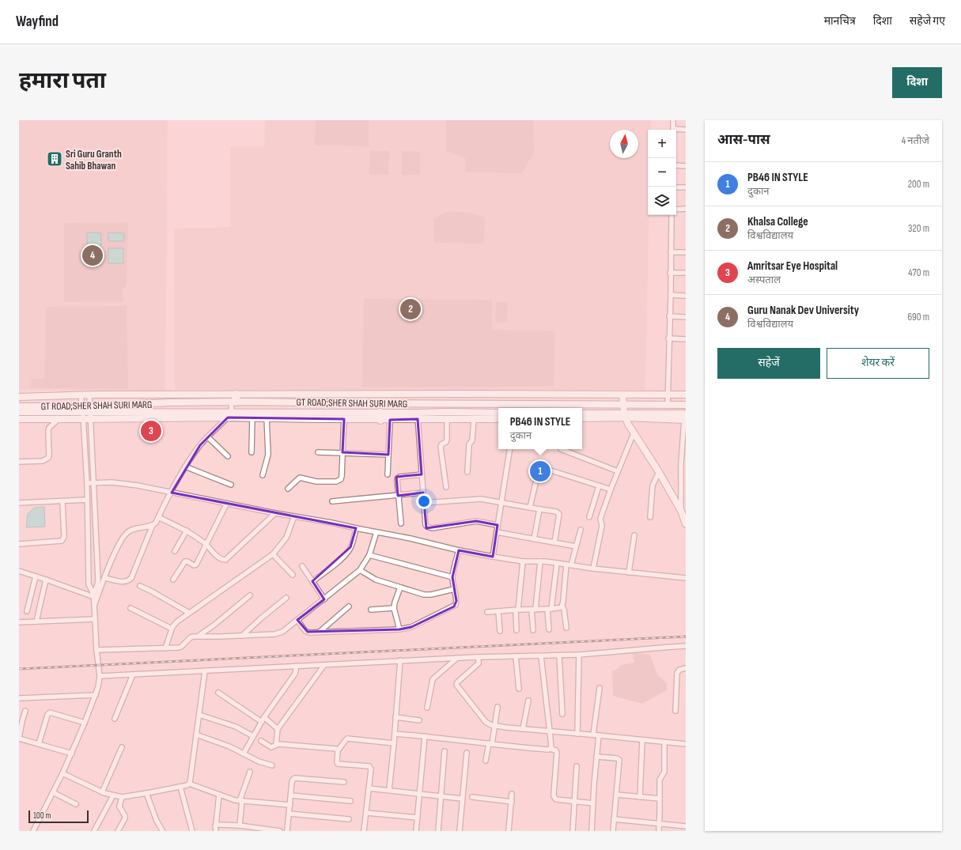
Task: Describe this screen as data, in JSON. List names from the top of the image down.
{
  "streets": {
    "main road": ["GT ROAD;SHER SHAH SURI MARG"]
  },
  "places": {
    "building": ["Sri Guru Granth Sahib Bhawan"]
  },
  "scale_bar": "100 m",
  "north": "top",
  "page": {
    "header": "Wayfind",
    "nav": ["मानचित्र", "दिशा", "सहेजे गए"],
    "buttons": [
      "दिशा",
      ["सहेजें", "शेयर करें"]
    ],
    "title": "हमारा पता",
    "heading": ["आस-पास", "4 नतीजे"],
    "map_buttons": ["+", "−"],
    "list": [
      {
        "mark": "1",
        "name": "PB46 IN STYLE",
        "note": "दुकान",
        "value": "200 m"
      },
      {
        "mark": "2",
        "name": "Khalsa College",
        "note": "विश्वविद्यालय",
        "value": "320 m"
      },
      {
        "mark": "3",
        "name": "Amritsar Eye Hospital",
        "note": "अस्पताल",
        "value": "470 m"
      },
      {
        "mark": "4",
        "name": "Guru Nanak Dev University",
        "note": "विश्वविद्यालय",
        "value": "690 m"
      }
    ],
    "pins": [
      "4",
      "2",
      "3",
      "1"
    ],
    "popup": ["PB46 IN STYLE", "दुकान"],
    "scale": "100 m"
  }
}
